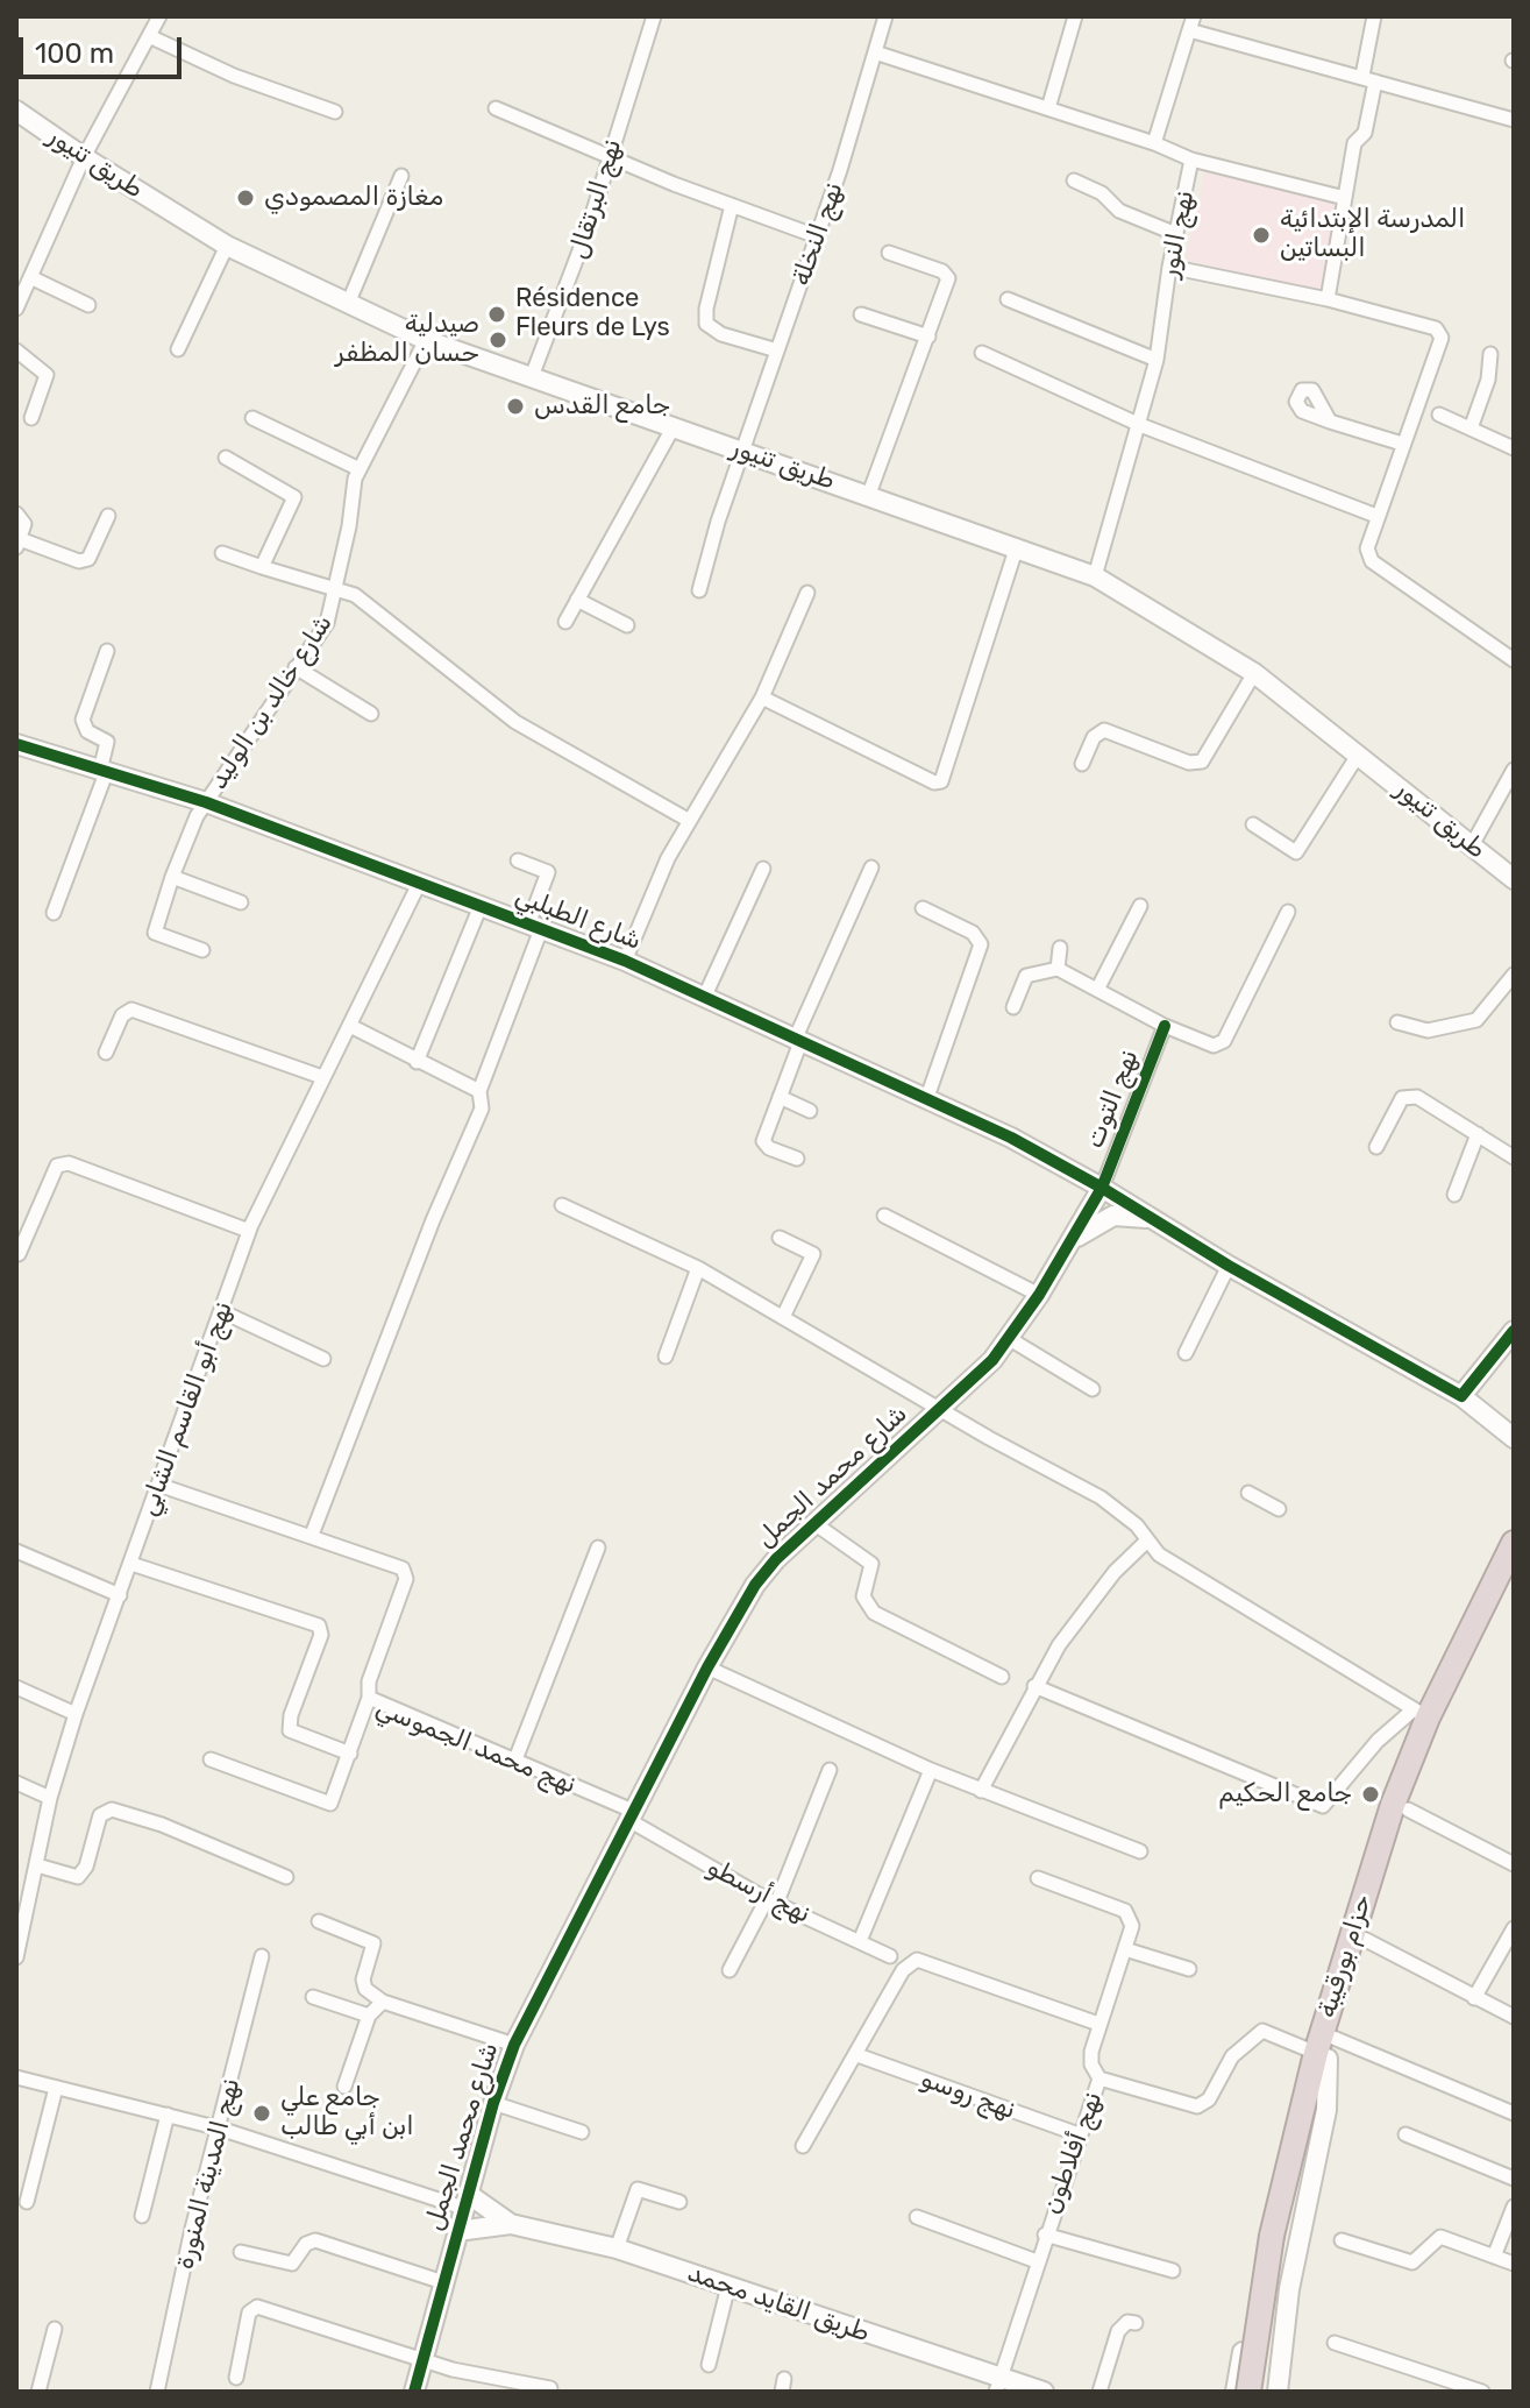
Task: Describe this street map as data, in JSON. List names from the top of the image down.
{
  "streets": {
    "highway": ["حزام بورقيبة"],
    "street": [
      "طريق تنيور",
      "نهج البرتقال",
      "نهج النخلة",
      "نهج النور",
      "شارع خالد بن الوليد",
      "شارع الطبلبي",
      "نهج التوت",
      "نهج أبو القاسم الشابي",
      "شارع محمد الجمل",
      "نهج محمد الجموسي",
      "نهج أرسطو",
      "نهج روسو",
      "نهج أفلاطون",
      "نهج المدينة المنورة",
      "طريق القايد محمد"
    ]
  },
  "crossings": [
    ["طريق تنيور", "نهج البرتقال"],
    ["طريق تنيور", "نهج النخلة"],
    ["طريق تنيور", "نهج النور"],
    ["طريق تنيور", "شارع خالد بن الوليد"],
    ["نهج النخلة", "نهج النور"],
    ["شارع خالد بن الوليد", "شارع الطبلبي"],
    ["شارع الطبلبي", "نهج التوت"],
    ["شارع الطبلبي", "نهج أبو القاسم الشابي"],
    ["شارع الطبلبي", "شارع محمد الجمل"],
    ["نهج التوت", "شارع محمد الجمل"],
    ["شارع محمد الجمل", "نهج محمد الجموسي"],
    ["شارع محمد الجمل", "نهج أرسطو"],
    ["شارع محمد الجمل", "طريق القايد محمد"],
    ["نهج محمد الجموسي", "نهج أرسطو"],
    ["نهج روسو", "نهج أفلاطون"],
    ["نهج أفلاطون", "طريق القايد محمد"]
  ],
  "places": [
    "مغازة المصمودي",
    "المدرسة الإبتدائية البساتين",
    "Résidence Fleurs de Lys",
    "صيدلية حسان المظفر",
    "جامع القدس",
    "جامع الحكيم",
    "جامع علي ابن أبي طالب"
  ],
  "scale_bar": "100 m"
}
